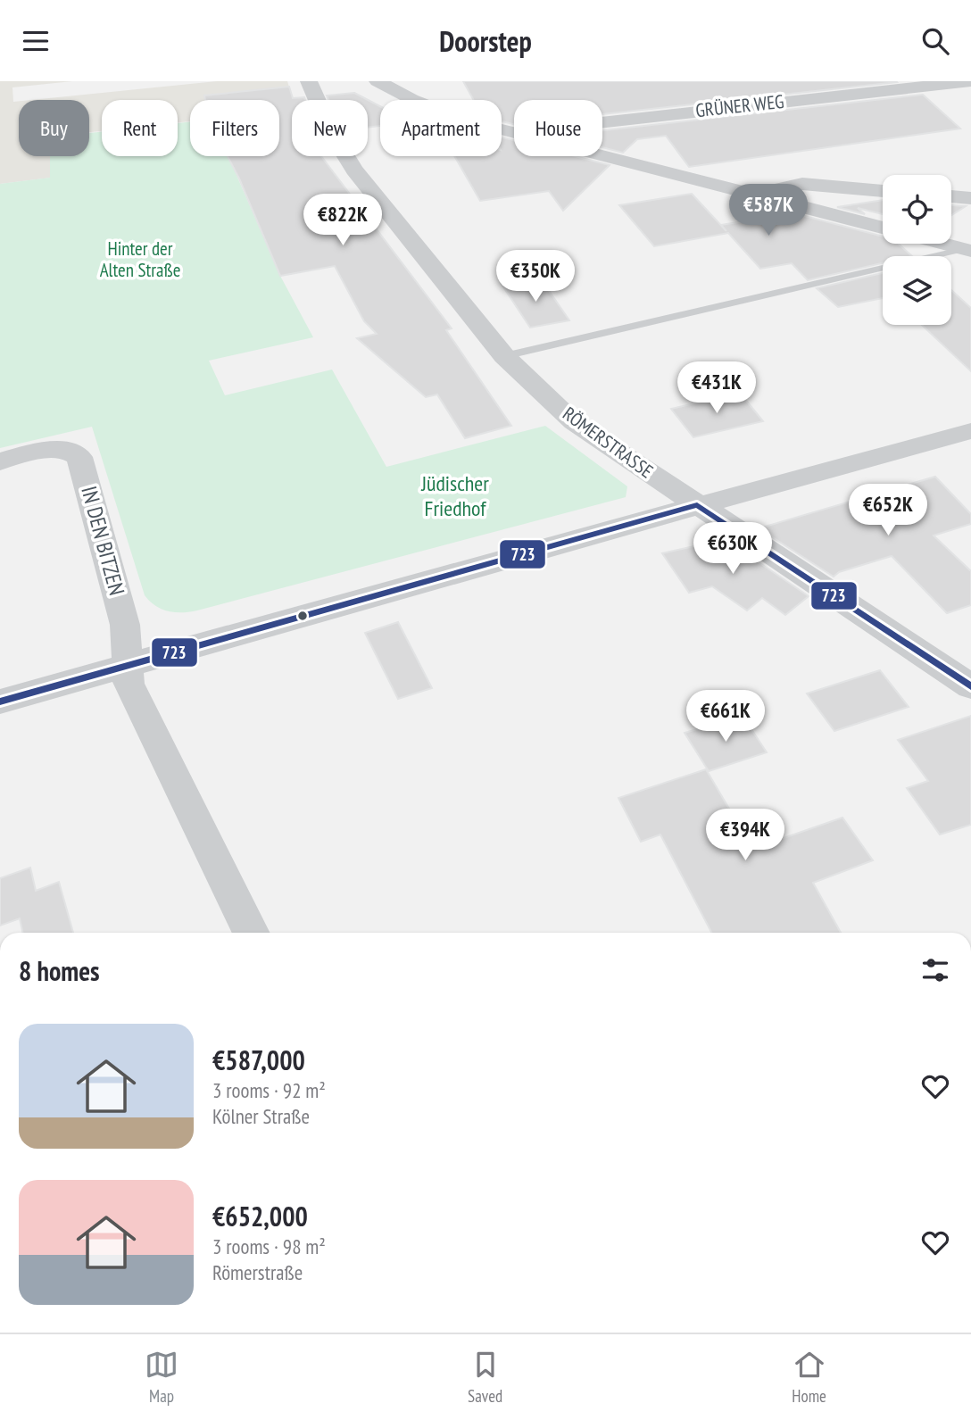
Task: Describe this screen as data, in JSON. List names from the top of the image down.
{
  "streets": {
    "street": ["GRÜNER WEG", "RÖMERSTRASSE", "IN DEN BITZEN"]
  },
  "parks": ["Hinter der Alten Straße", "Jüdischer Friedhof"],
  "lines": ["transit line 723"],
  "page": {
    "header": "Doorstep",
    "chip": [
      "Buy",
      "Rent",
      "Filters",
      "New",
      "Apartment",
      "House"
    ],
    "price": [
      "€587K",
      "€822K",
      "€350K",
      "€431K",
      "€652K",
      "€630K",
      "€661K",
      "€394K"
    ],
    "heading": "8 homes",
    "list": [
      {
        "name": "€587,000",
        "note": "3 rooms · 92 m² · Kölner Straße"
      },
      {
        "name": "€652,000",
        "note": "3 rooms · 98 m² · Römerstraße"
      }
    ],
    "tabs": ["Map", "Saved", "Home"]
  }
}
